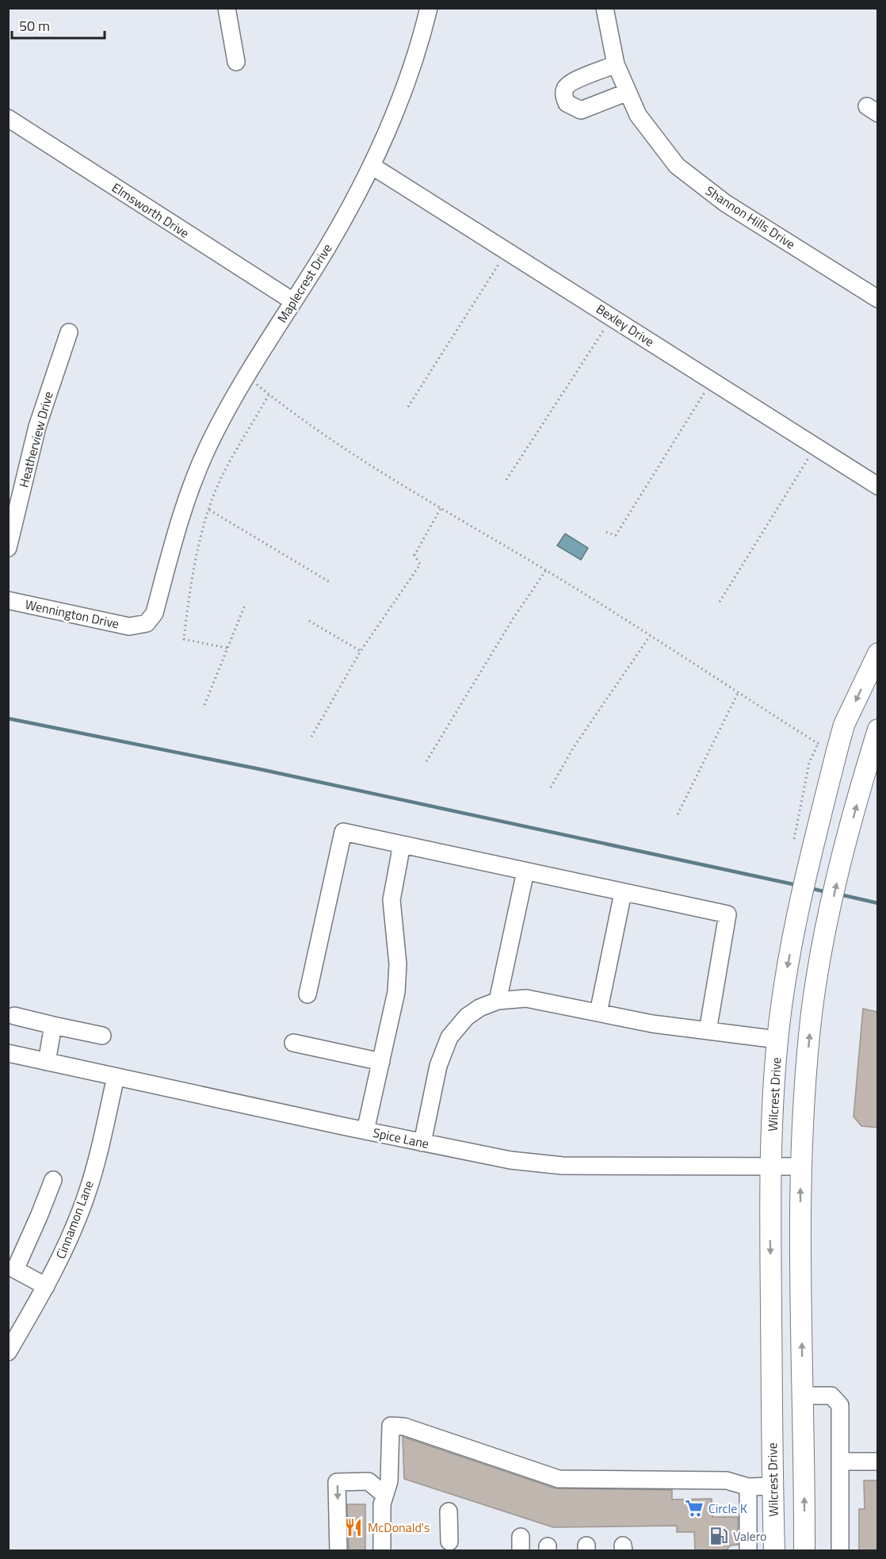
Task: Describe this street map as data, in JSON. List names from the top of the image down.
{
  "streets": {
    "main road": ["Wilcrest Drive"],
    "street": [
      "Elmsworth Drive",
      "Shannon Hills Drive",
      "Maplecrest Drive",
      "Bexley Drive",
      "Heatherview Drive",
      "Wennington Drive",
      "Spice Lane",
      "Cinnamon Lane"
    ]
  },
  "crossings": [
    ["Elmsworth Drive", "Maplecrest Drive"],
    ["Maplecrest Drive", "Bexley Drive"],
    ["Maplecrest Drive", "Wennington Drive"],
    ["Wilcrest Drive", "Spice Lane"],
    ["Spice Lane", "Cinnamon Lane"]
  ],
  "places": {
    "supermarket": ["Circle K"],
    "restaurant": ["McDonald's"],
    "fuel station": ["Valero"]
  },
  "scale_bar": "50 m"
}
